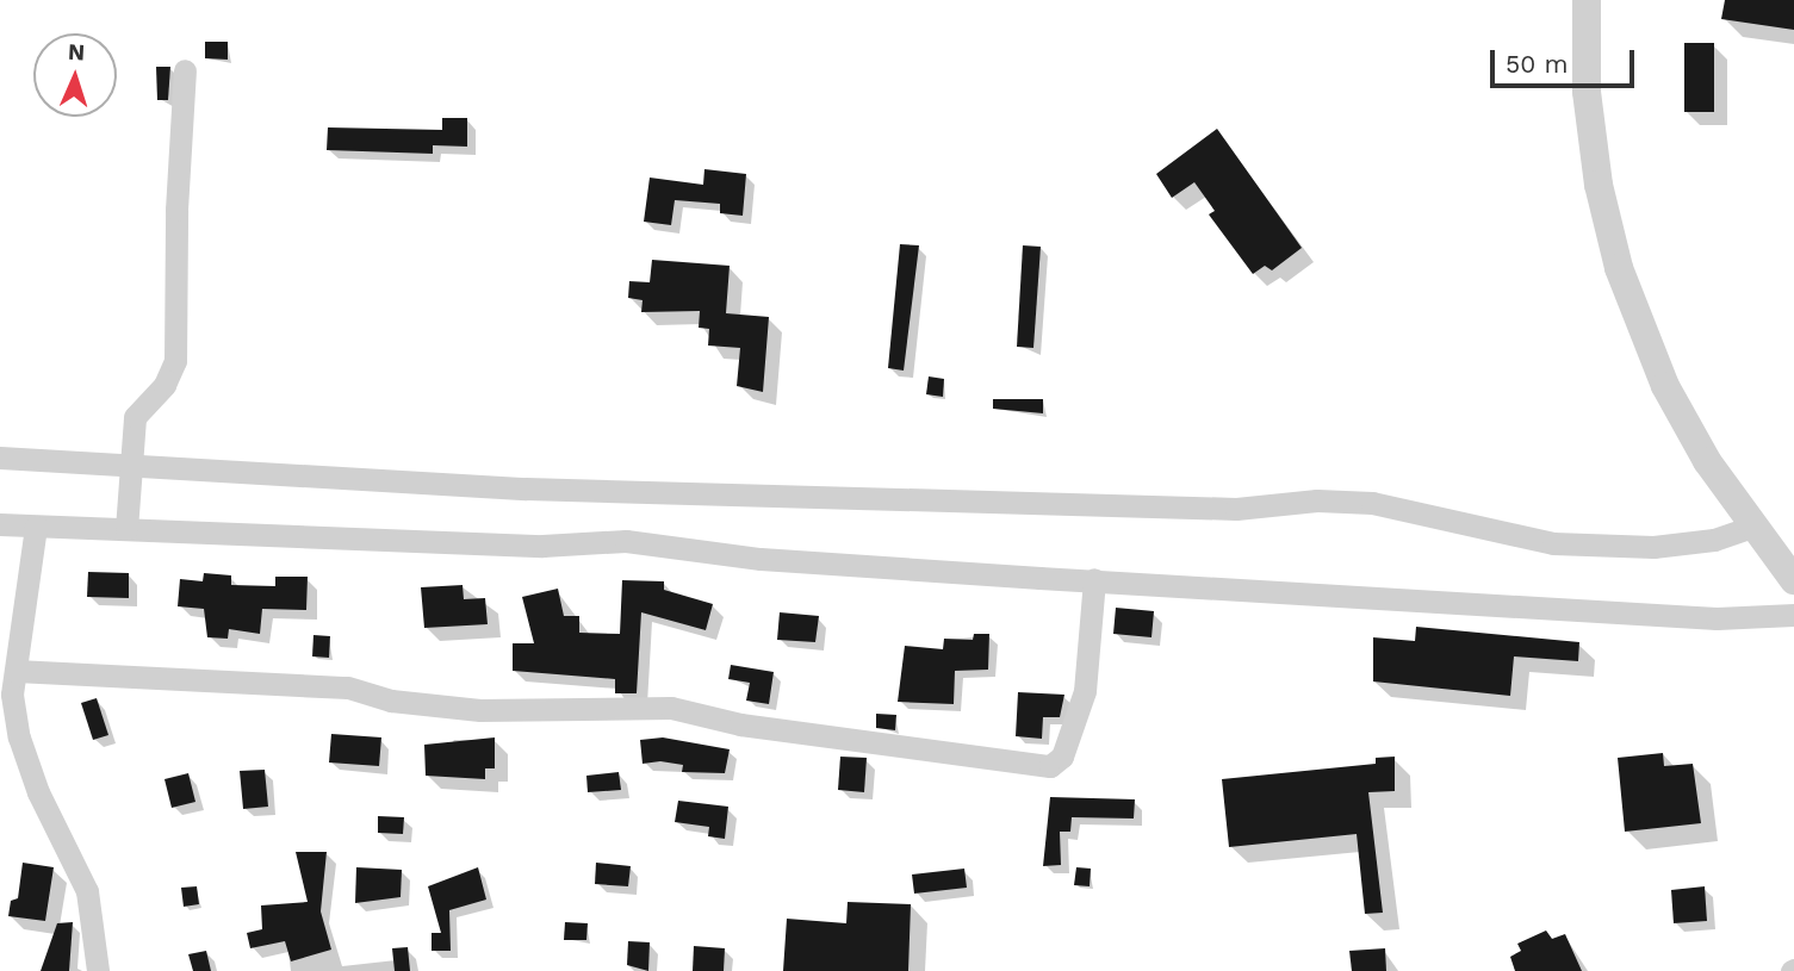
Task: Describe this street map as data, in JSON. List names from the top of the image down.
{
  "scale_bar": "50 m",
  "north": "top"
}
